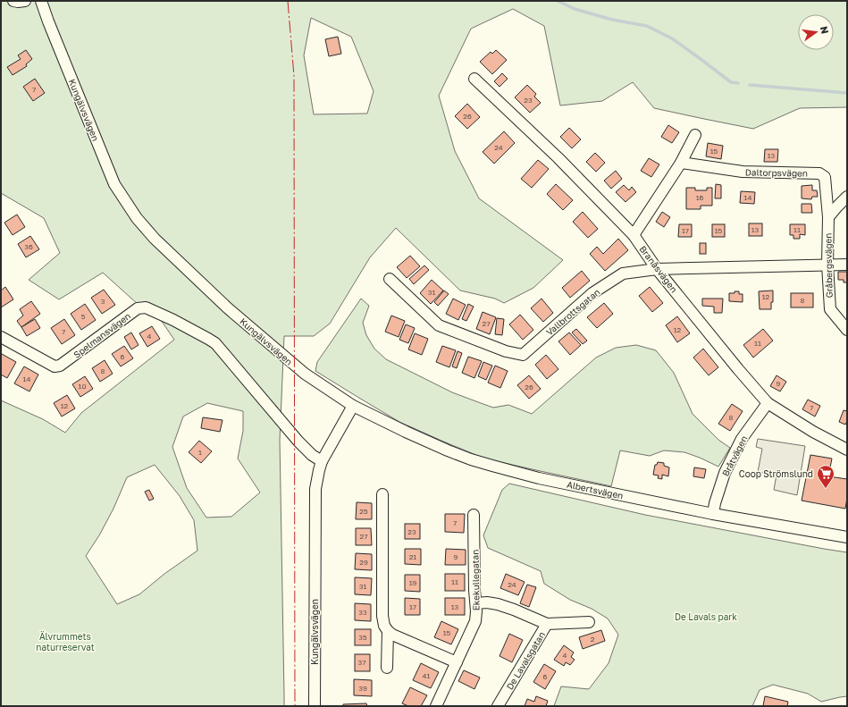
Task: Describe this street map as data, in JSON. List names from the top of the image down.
{
  "streets": {
    "street": [
      "Kungälvsvägen",
      "Daltorpsvägen",
      "Gråbergsvägen",
      "Branåsvägen",
      "Vallbrottsgatan",
      "Spelmansvägen",
      "Bråtvägen",
      "Albertsvägen",
      "Ekekullegatan",
      "De Lavalsgatan"
    ]
  },
  "crossings": [
    ["Kungälvsvägen", "Spelmansvägen"],
    ["Kungälvsvägen", "Albertsvägen"],
    ["Daltorpsvägen", "Gråbergsvägen"],
    ["Gråbergsvägen", "Vallbrottsgatan"],
    ["Branåsvägen", "Vallbrottsgatan"],
    ["Branåsvägen", "Bråtvägen"],
    ["Bråtvägen", "Albertsvägen"],
    ["Ekekullegatan", "De Lavalsgatan"]
  ],
  "parks": ["De Lavals park", "Älvrummets naturreservat"],
  "places": {
    "supermarket": ["Coop Strömslund"]
  },
  "house_numbers": [
    "7",
    "23",
    "26",
    "24",
    "15",
    "13",
    "16",
    "14",
    "13",
    "11",
    "17",
    "15",
    "36",
    "31",
    "12",
    "8",
    "3",
    "5",
    "27",
    "12",
    "7",
    "4",
    "11",
    "6",
    "8",
    "14",
    "9",
    "10",
    "26",
    "12",
    "7",
    "8",
    "1",
    "25",
    "7",
    "23",
    "27",
    "21",
    "9",
    "29",
    "11",
    "19",
    "24",
    "31",
    "17",
    "13",
    "33",
    "15",
    "35",
    "2",
    "4",
    "37",
    "41",
    "6",
    "39"
  ],
  "north": "right"
}
